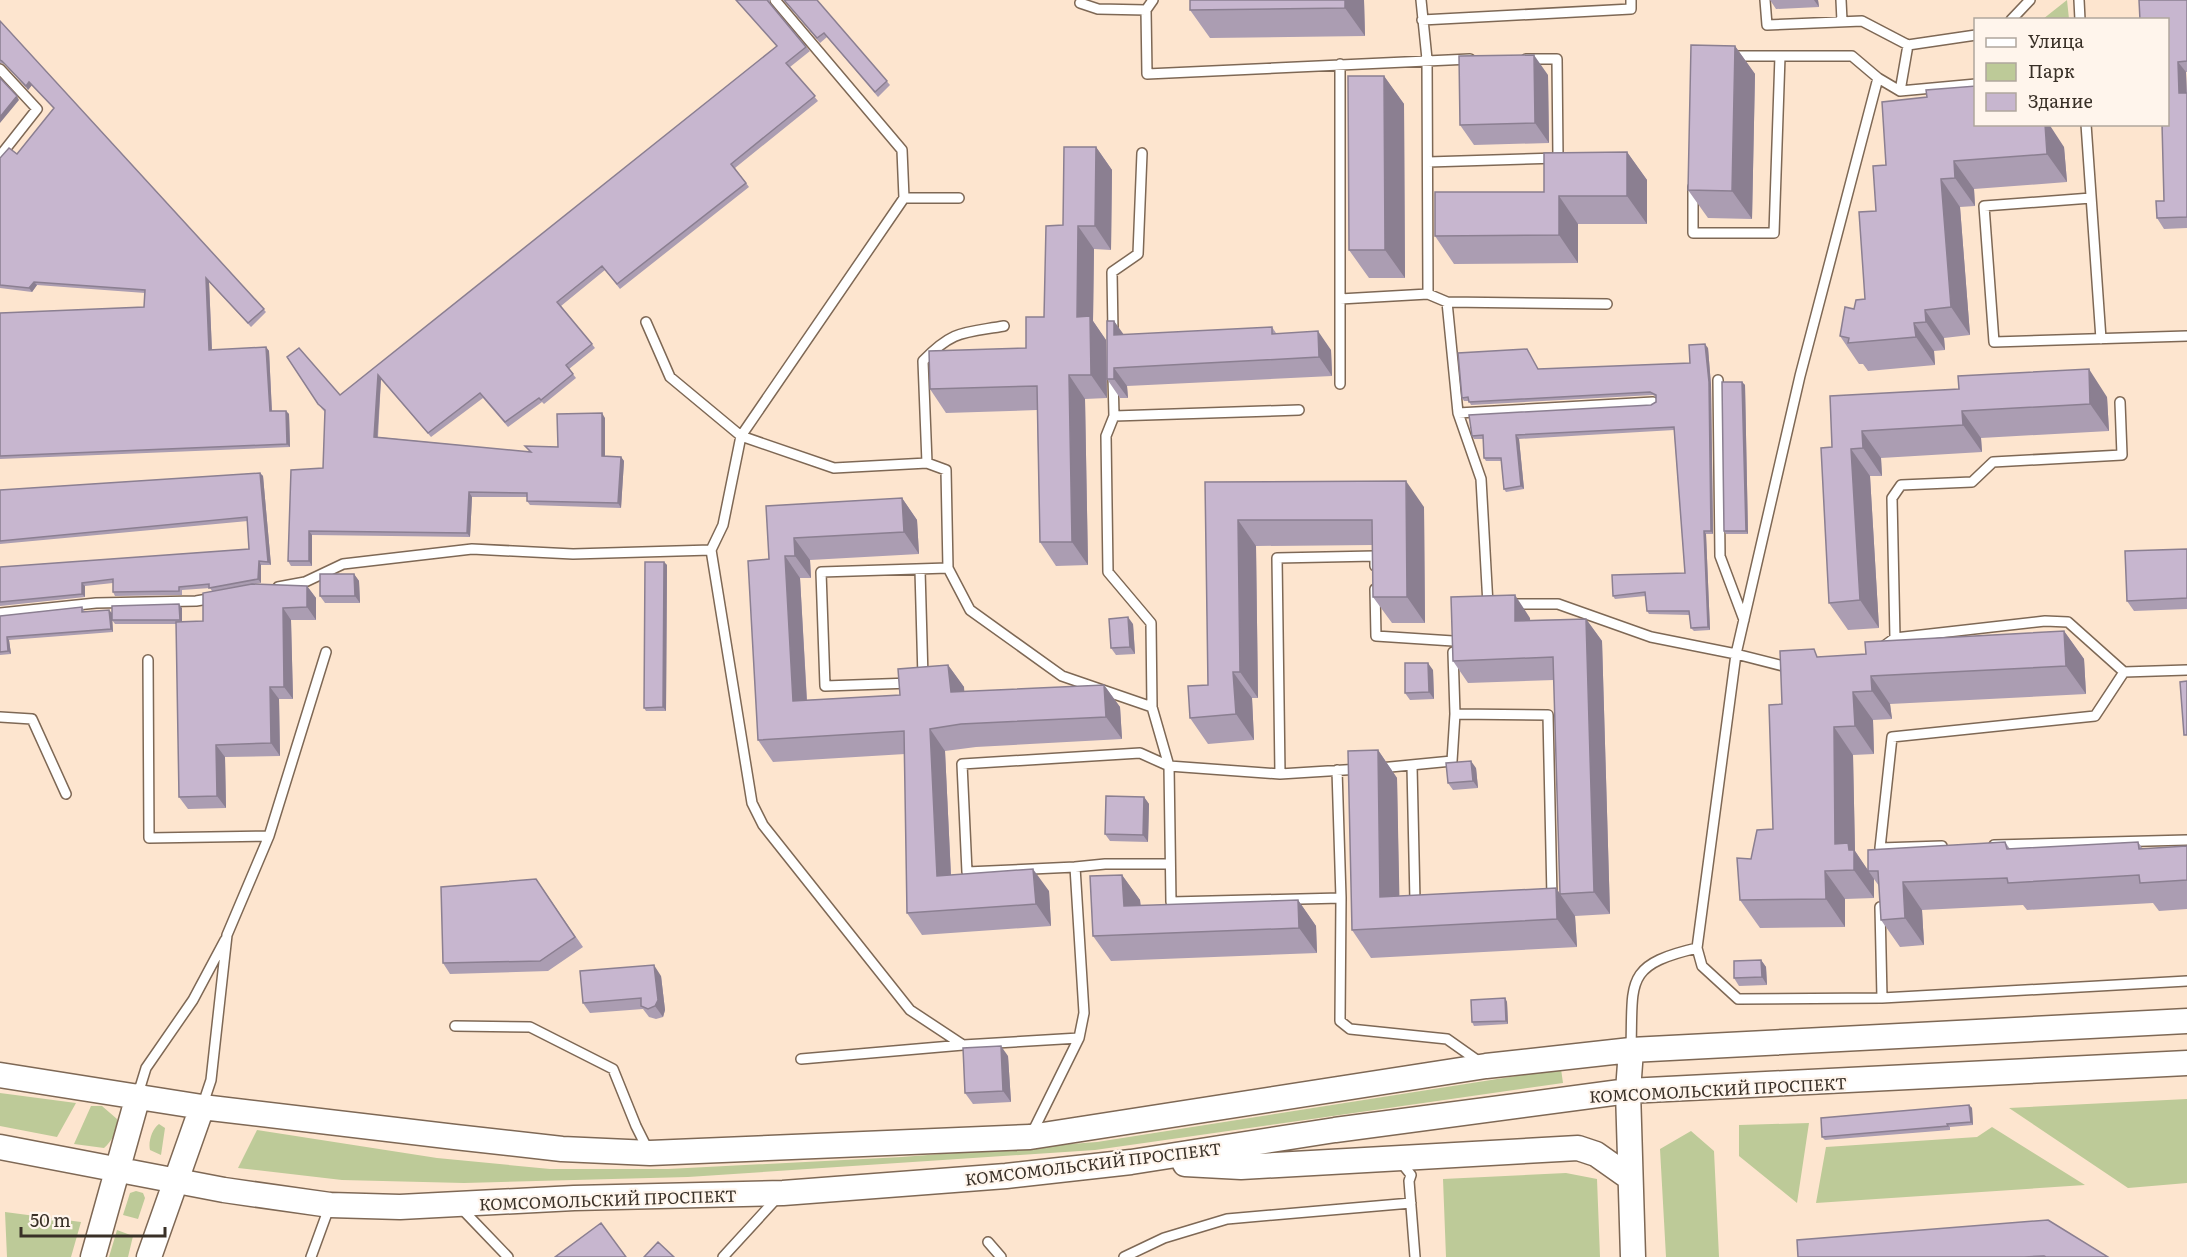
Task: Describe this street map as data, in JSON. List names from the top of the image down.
{
  "streets": {
    "main road": ["КОМСОМОЛЬСКИЙ ПРОСПЕКТ"]
  },
  "legend": ["Улица", "Парк", "Здание"],
  "scale_bar": "50 m"
}
